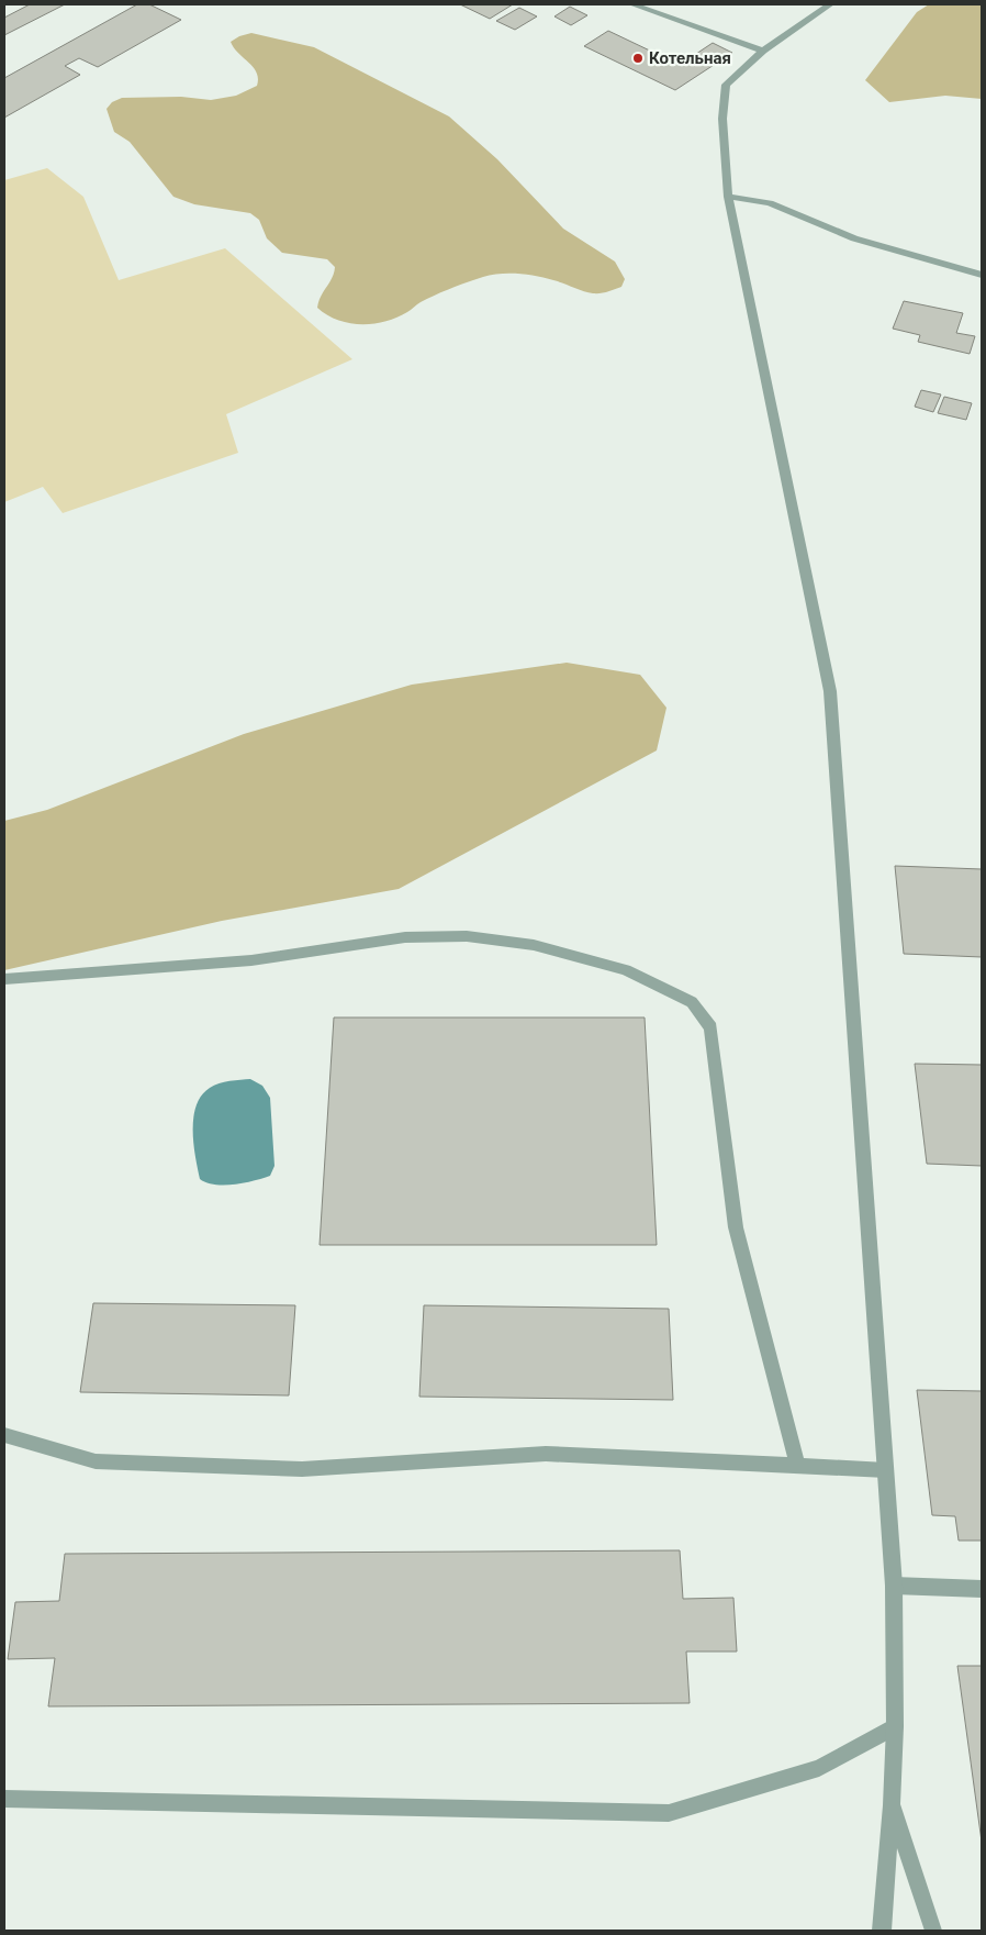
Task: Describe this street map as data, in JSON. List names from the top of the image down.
{
  "places": ["Котельная"]
}
